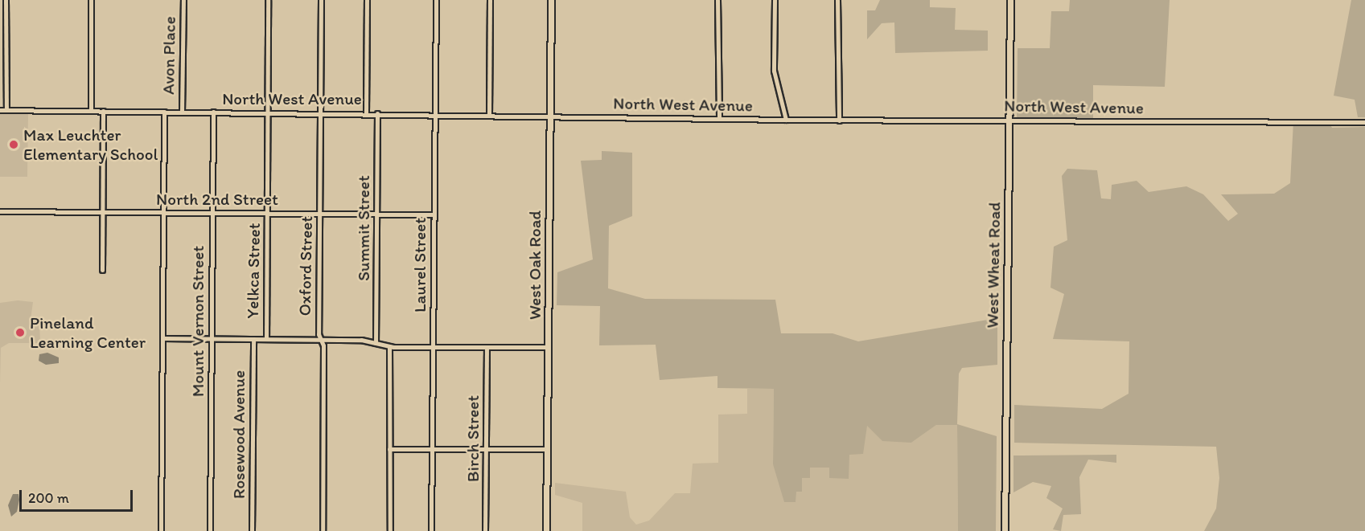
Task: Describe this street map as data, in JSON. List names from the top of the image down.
{
  "streets": {
    "street": [
      "Avon Place",
      "North West Avenue",
      "North 2nd Street",
      "Summit Street",
      "Laurel Street",
      "West Oak Road",
      "West Wheat Road",
      "Oxford Street",
      "Yelkca Street",
      "Mount Vernon Street",
      "Rosewood Avenue",
      "Birch Street"
    ]
  },
  "crossings": [
    ["Avon Place", "North West Avenue"],
    ["North West Avenue", "Summit Street"],
    ["North West Avenue", "Laurel Street"],
    ["North West Avenue", "West Oak Road"],
    ["North West Avenue", "West Wheat Road"],
    ["North West Avenue", "Oxford Street"],
    ["North West Avenue", "Yelkca Street"],
    ["North West Avenue", "Mount Vernon Street"],
    ["North 2nd Street", "Summit Street"],
    ["North 2nd Street", "Laurel Street"],
    ["North 2nd Street", "Oxford Street"],
    ["North 2nd Street", "Yelkca Street"],
    ["North 2nd Street", "Mount Vernon Street"]
  ],
  "places": ["Max Leuchter Elementary School", "Pineland Learning Center"],
  "scale_bar": "200 m"
}
